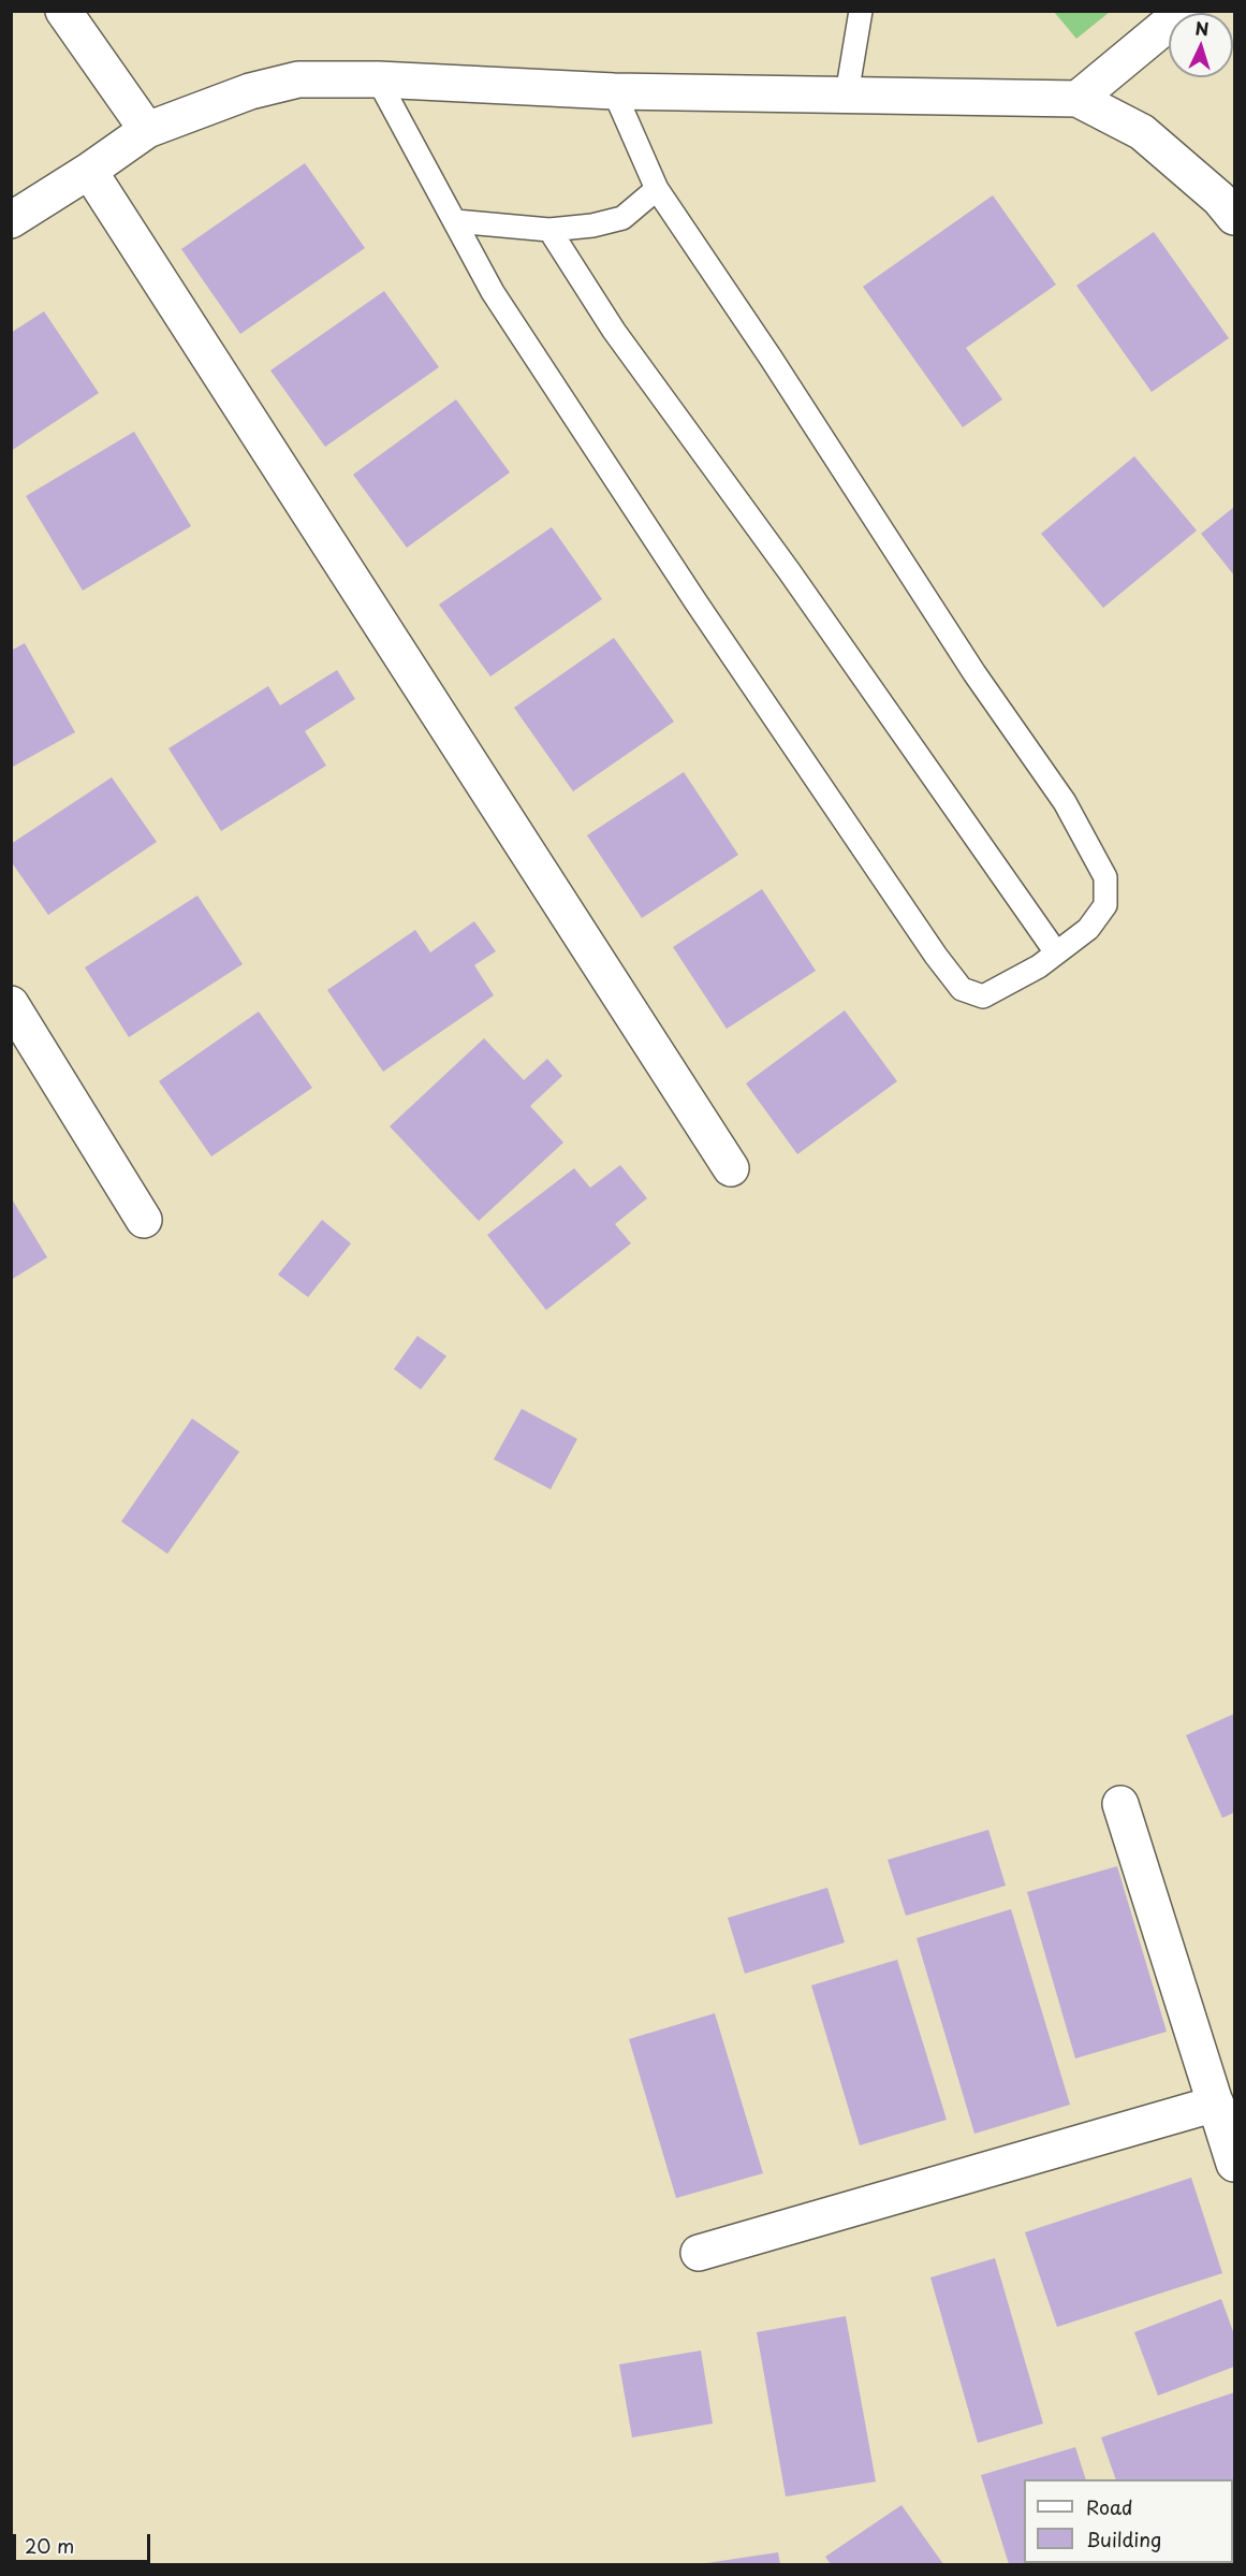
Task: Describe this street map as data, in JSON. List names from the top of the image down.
{
  "legend": ["Road", "Building"],
  "scale_bar": "20 m",
  "north": "top"
}
